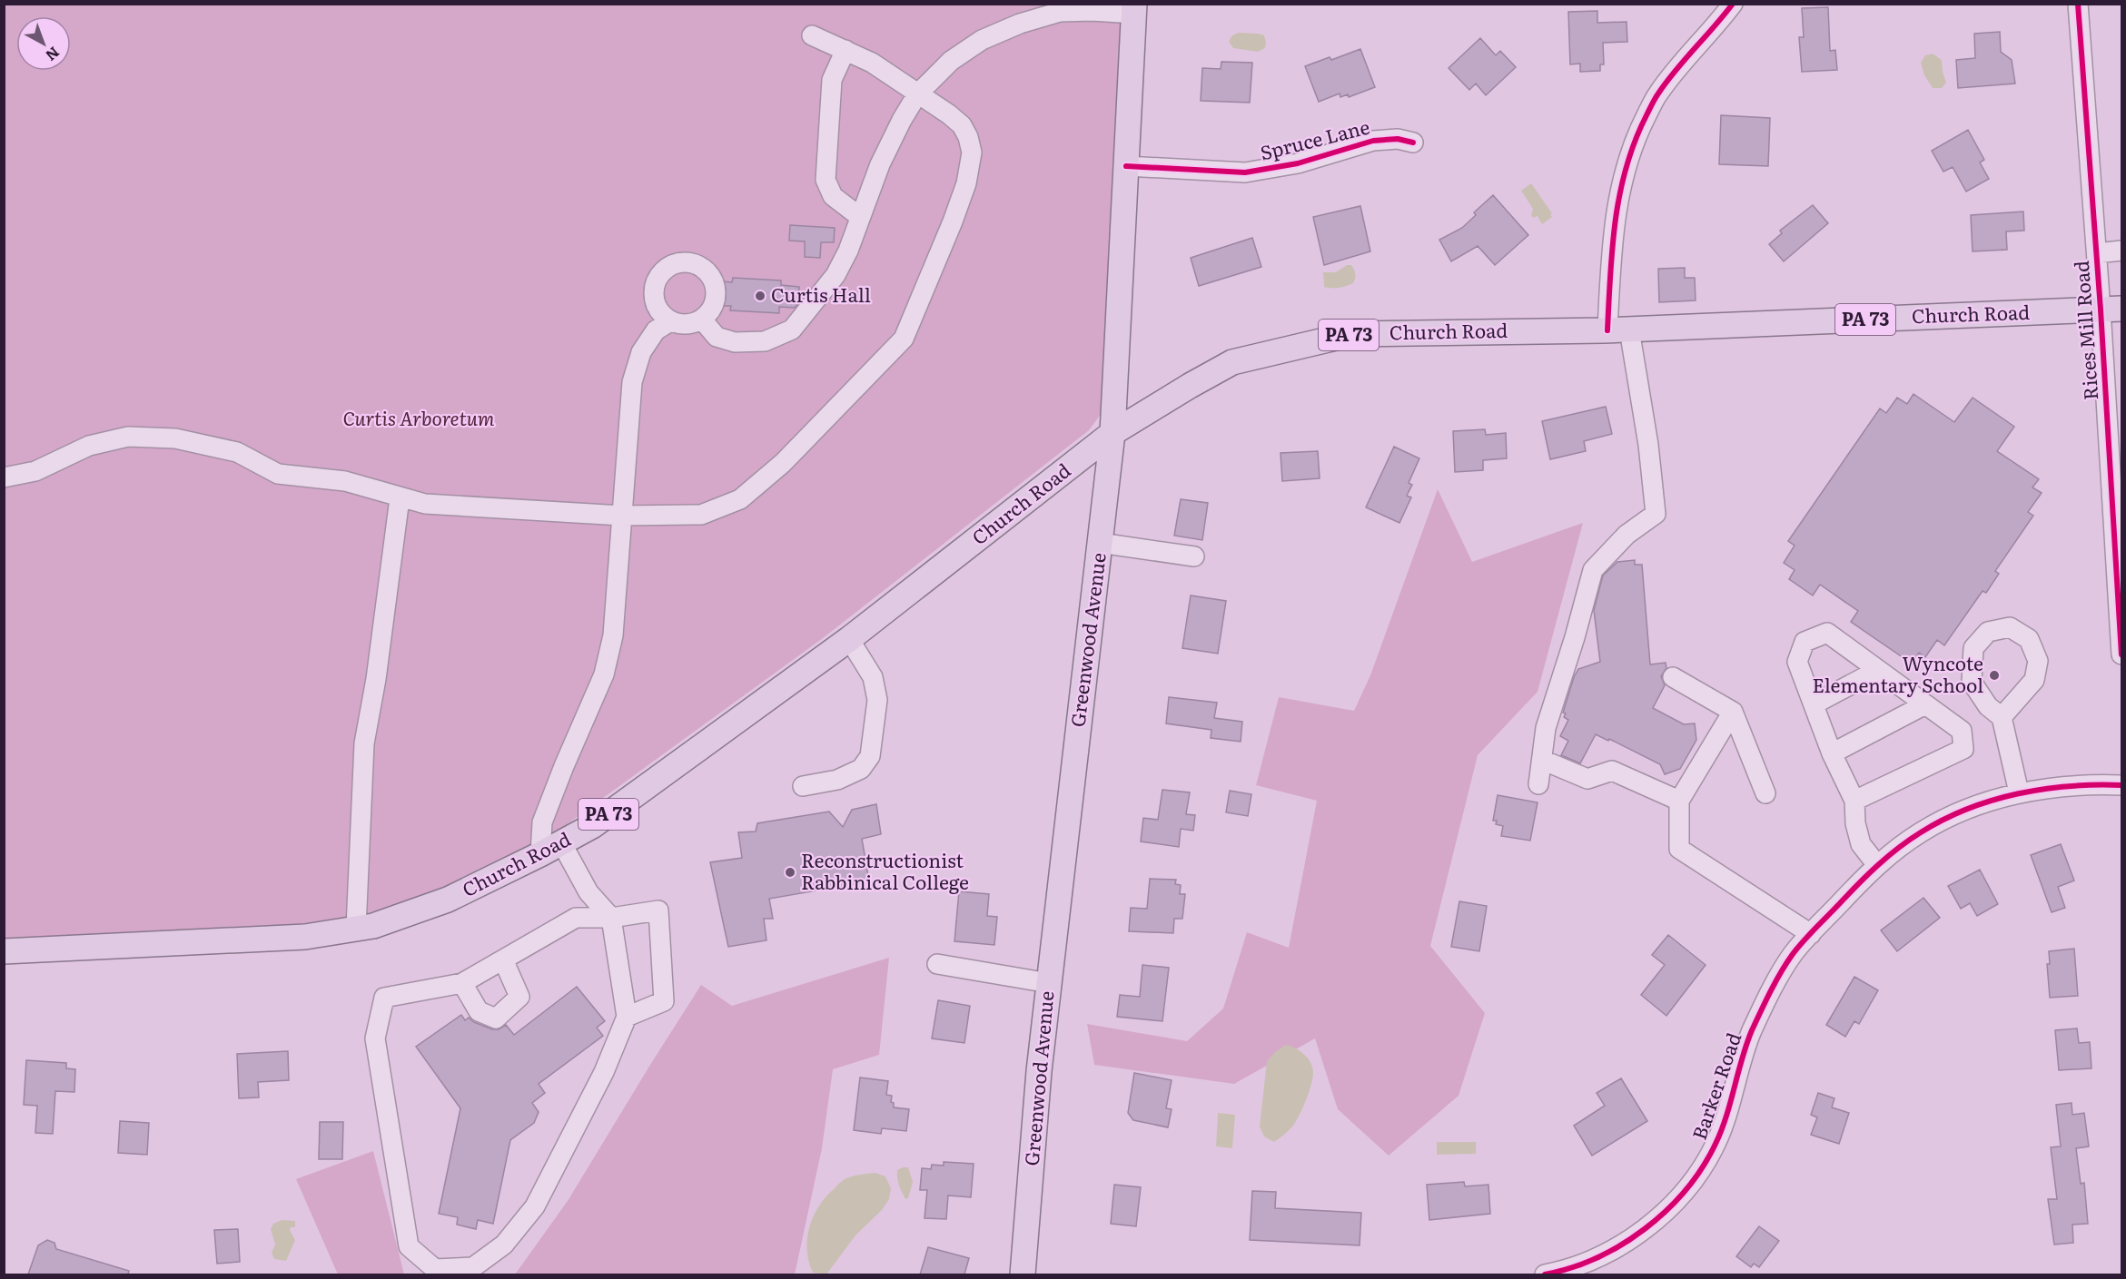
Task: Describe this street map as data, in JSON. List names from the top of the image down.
{
  "streets": {
    "main road": ["Church Road", "PA 73", "Greenwood Avenue"],
    "street": ["Spruce Lane", "Rices Mill Road", "Barker Road"]
  },
  "crossings": [
    ["Spruce Lane", "Greenwood Avenue"],
    ["Church Road", "Rices Mill Road"],
    ["Church Road", "Greenwood Avenue"]
  ],
  "parks": ["Curtis Arboretum"],
  "places": ["Curtis Hall", "Wyncote Elementary School", "Reconstructionist Rabbinical College"],
  "north": "bottom right"
}
